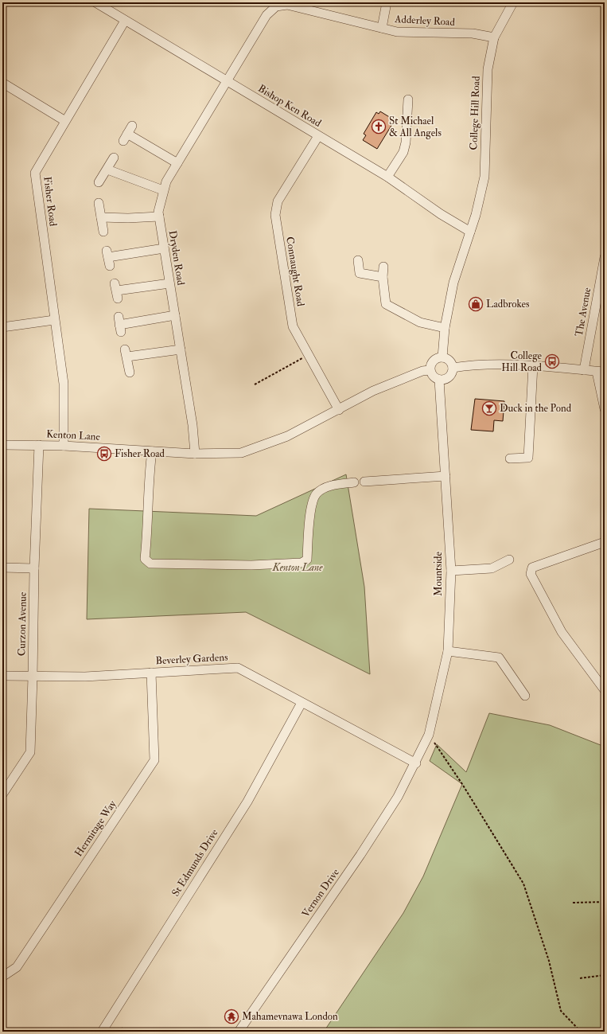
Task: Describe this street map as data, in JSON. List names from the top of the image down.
{
  "streets": {
    "street": [
      "Adderley Road",
      "Bishop Ken Road",
      "College Hill Road",
      "Fisher Road",
      "Dryden Road",
      "Connaught Road",
      "The Avenue",
      "Kenton Lane",
      "Mountside",
      "Curzon Avenue",
      "Beverley Gardens",
      "Hermitage Way",
      "St Edmunds Drive",
      "Vernon Drive"
    ]
  },
  "crossings": [
    ["Adderley Road", "Bishop Ken Road"],
    ["Adderley Road", "College Hill Road"],
    ["Adderley Road", "Dryden Road"],
    ["Bishop Ken Road", "College Hill Road"],
    ["Bishop Ken Road", "Fisher Road"],
    ["Bishop Ken Road", "Dryden Road"],
    ["Bishop Ken Road", "Connaught Road"],
    ["College Hill Road", "Kenton Lane"],
    ["College Hill Road", "Mountside"],
    ["Fisher Road", "Kenton Lane"],
    ["Dryden Road", "Kenton Lane"],
    ["Connaught Road", "Kenton Lane"],
    ["Kenton Lane", "Mountside"],
    ["Kenton Lane", "Curzon Avenue"],
    ["Mountside", "Beverley Gardens"],
    ["Mountside", "Vernon Drive"],
    ["Curzon Avenue", "Beverley Gardens"],
    ["Beverley Gardens", "Hermitage Way"],
    ["Beverley Gardens", "St Edmunds Drive"],
    ["Beverley Gardens", "Vernon Drive"]
  ],
  "parks": ["Kenton Lane"],
  "places": {
    "church": ["St Michael & All Angels"],
    "shop": ["Ladbrokes"],
    "bus stop": ["College Hill Road", "Fisher Road"],
    "bar": ["Duck in the Pond"],
    "temple": ["Mahamevnawa London"]
  }
}
